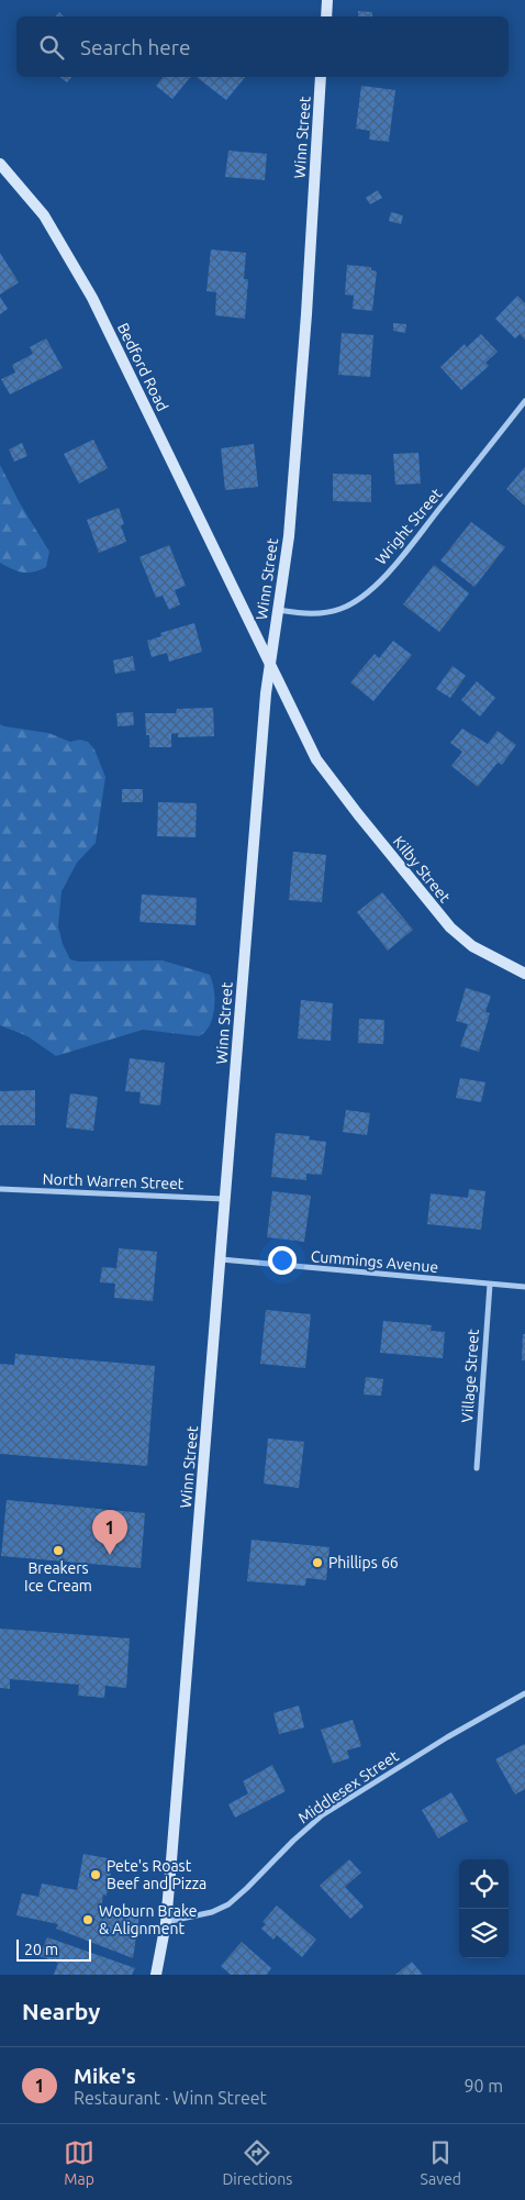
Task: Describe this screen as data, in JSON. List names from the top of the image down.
{
  "streets": {
    "main road": ["Winn Street", "Bedford Road", "Kilby Street"],
    "street": [
      "Wright Street",
      "North Warren Street",
      "Cummings Avenue",
      "Village Street",
      "Middlesex Street"
    ]
  },
  "crossings": [
    ["Winn Street", "Bedford Road"],
    ["Winn Street", "Wright Street"],
    ["Winn Street", "Kilby Street"],
    ["Winn Street", "North Warren Street"],
    ["Winn Street", "Cummings Avenue"],
    ["Winn Street", "Middlesex Street"],
    ["Bedford Road", "Kilby Street"],
    ["Cummings Avenue", "Village Street"]
  ],
  "places": [
    "Breakers Ice Cream",
    "Phillips 66",
    "Pete's Roast Beef and Pizza",
    "Woburn Brake & Alignment"
  ],
  "scale_bar": "20 m",
  "page": {
    "search": "Search here",
    "pins": "1",
    "scale": "20 m",
    "heading": "Nearby",
    "list": [
      {
        "mark": "1",
        "name": "Mike's",
        "note": "Restaurant · Winn Street",
        "value": "90 m"
      }
    ],
    "nav": ["Map", "Directions", "Saved"]
  }
}
